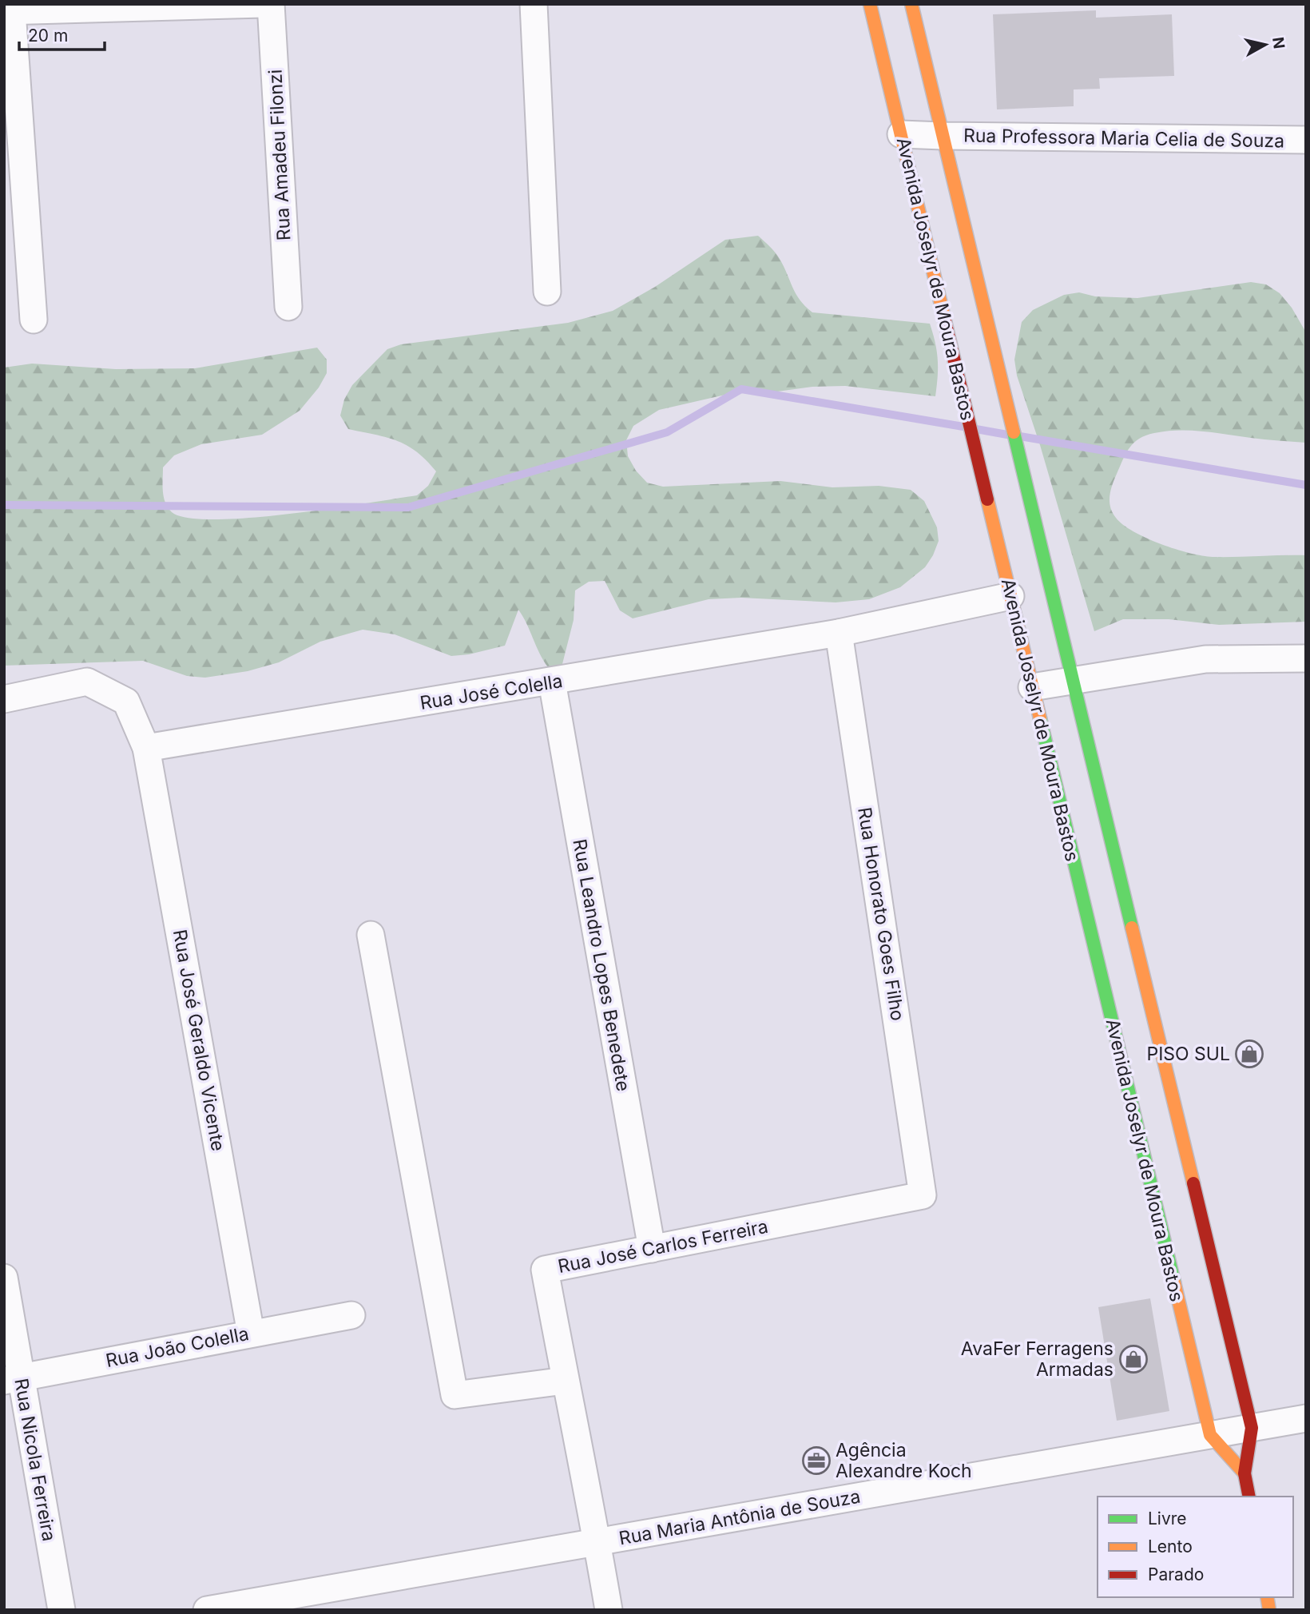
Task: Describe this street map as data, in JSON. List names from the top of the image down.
{
  "streets": {
    "main road": ["Avenida Joselyr de Moura Bastos"],
    "street": [
      "Rua Professora Maria Celia de Souza",
      "Rua Amadeu Filonzi",
      "Rua José Colella",
      "Rua Honorato Goes Filho",
      "Rua Leandro Lopes Benedete",
      "Rua José Geraldo Vicente",
      "Rua José Carlos Ferreira",
      "Rua João Colella",
      "Rua Nicola Ferreira",
      "Rua Maria Antônia de Souza"
    ]
  },
  "crossings": [
    ["Rua Professora Maria Celia de Souza", "Avenida Joselyr de Moura Bastos"],
    ["Avenida Joselyr de Moura Bastos", "Rua José Colella"],
    ["Avenida Joselyr de Moura Bastos", "Rua Maria Antônia de Souza"],
    ["Rua José Colella", "Rua Honorato Goes Filho"],
    ["Rua José Colella", "Rua Leandro Lopes Benedete"],
    ["Rua José Colella", "Rua José Geraldo Vicente"],
    ["Rua Honorato Goes Filho", "Rua José Carlos Ferreira"],
    ["Rua Leandro Lopes Benedete", "Rua José Carlos Ferreira"],
    ["Rua José Geraldo Vicente", "Rua João Colella"],
    ["Rua José Carlos Ferreira", "Rua Maria Antônia de Souza"],
    ["Rua João Colella", "Rua Nicola Ferreira"]
  ],
  "places": {
    "shop": ["PISO SUL", "AvaFer Ferragens Armadas"],
    "office": ["Agência Alexandre Koch"]
  },
  "legend": ["Livre", "Lento", "Parado"],
  "scale_bar": "20 m",
  "north": "right"
}
